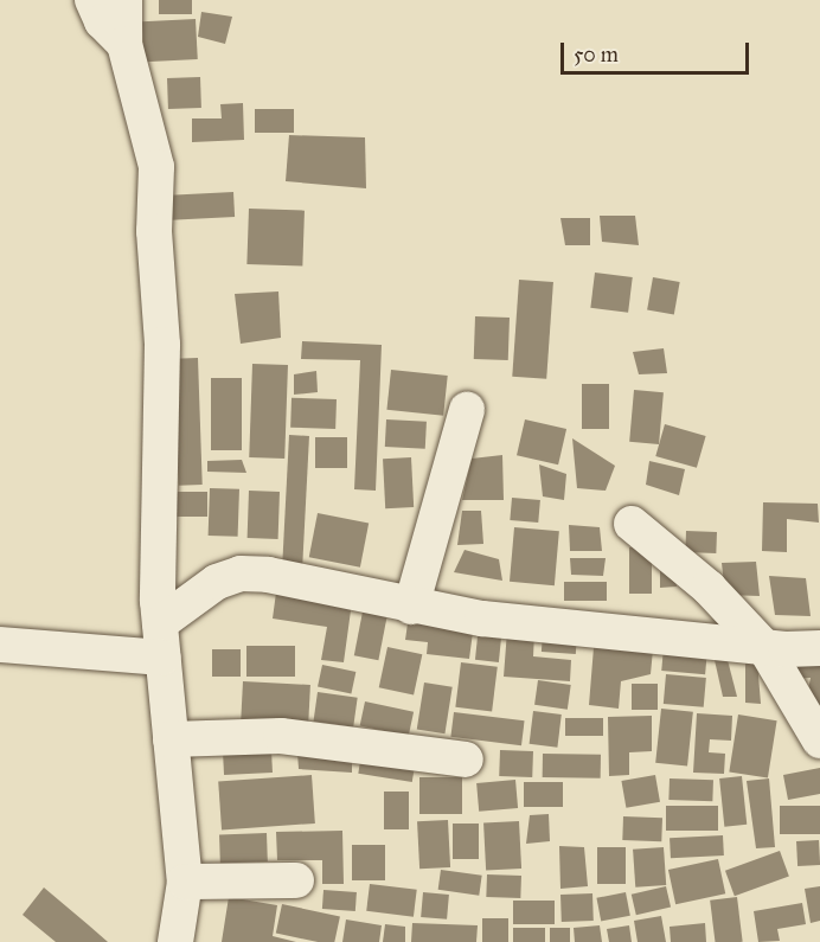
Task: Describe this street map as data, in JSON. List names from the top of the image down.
{
  "scale_bar": "50 m"
}
